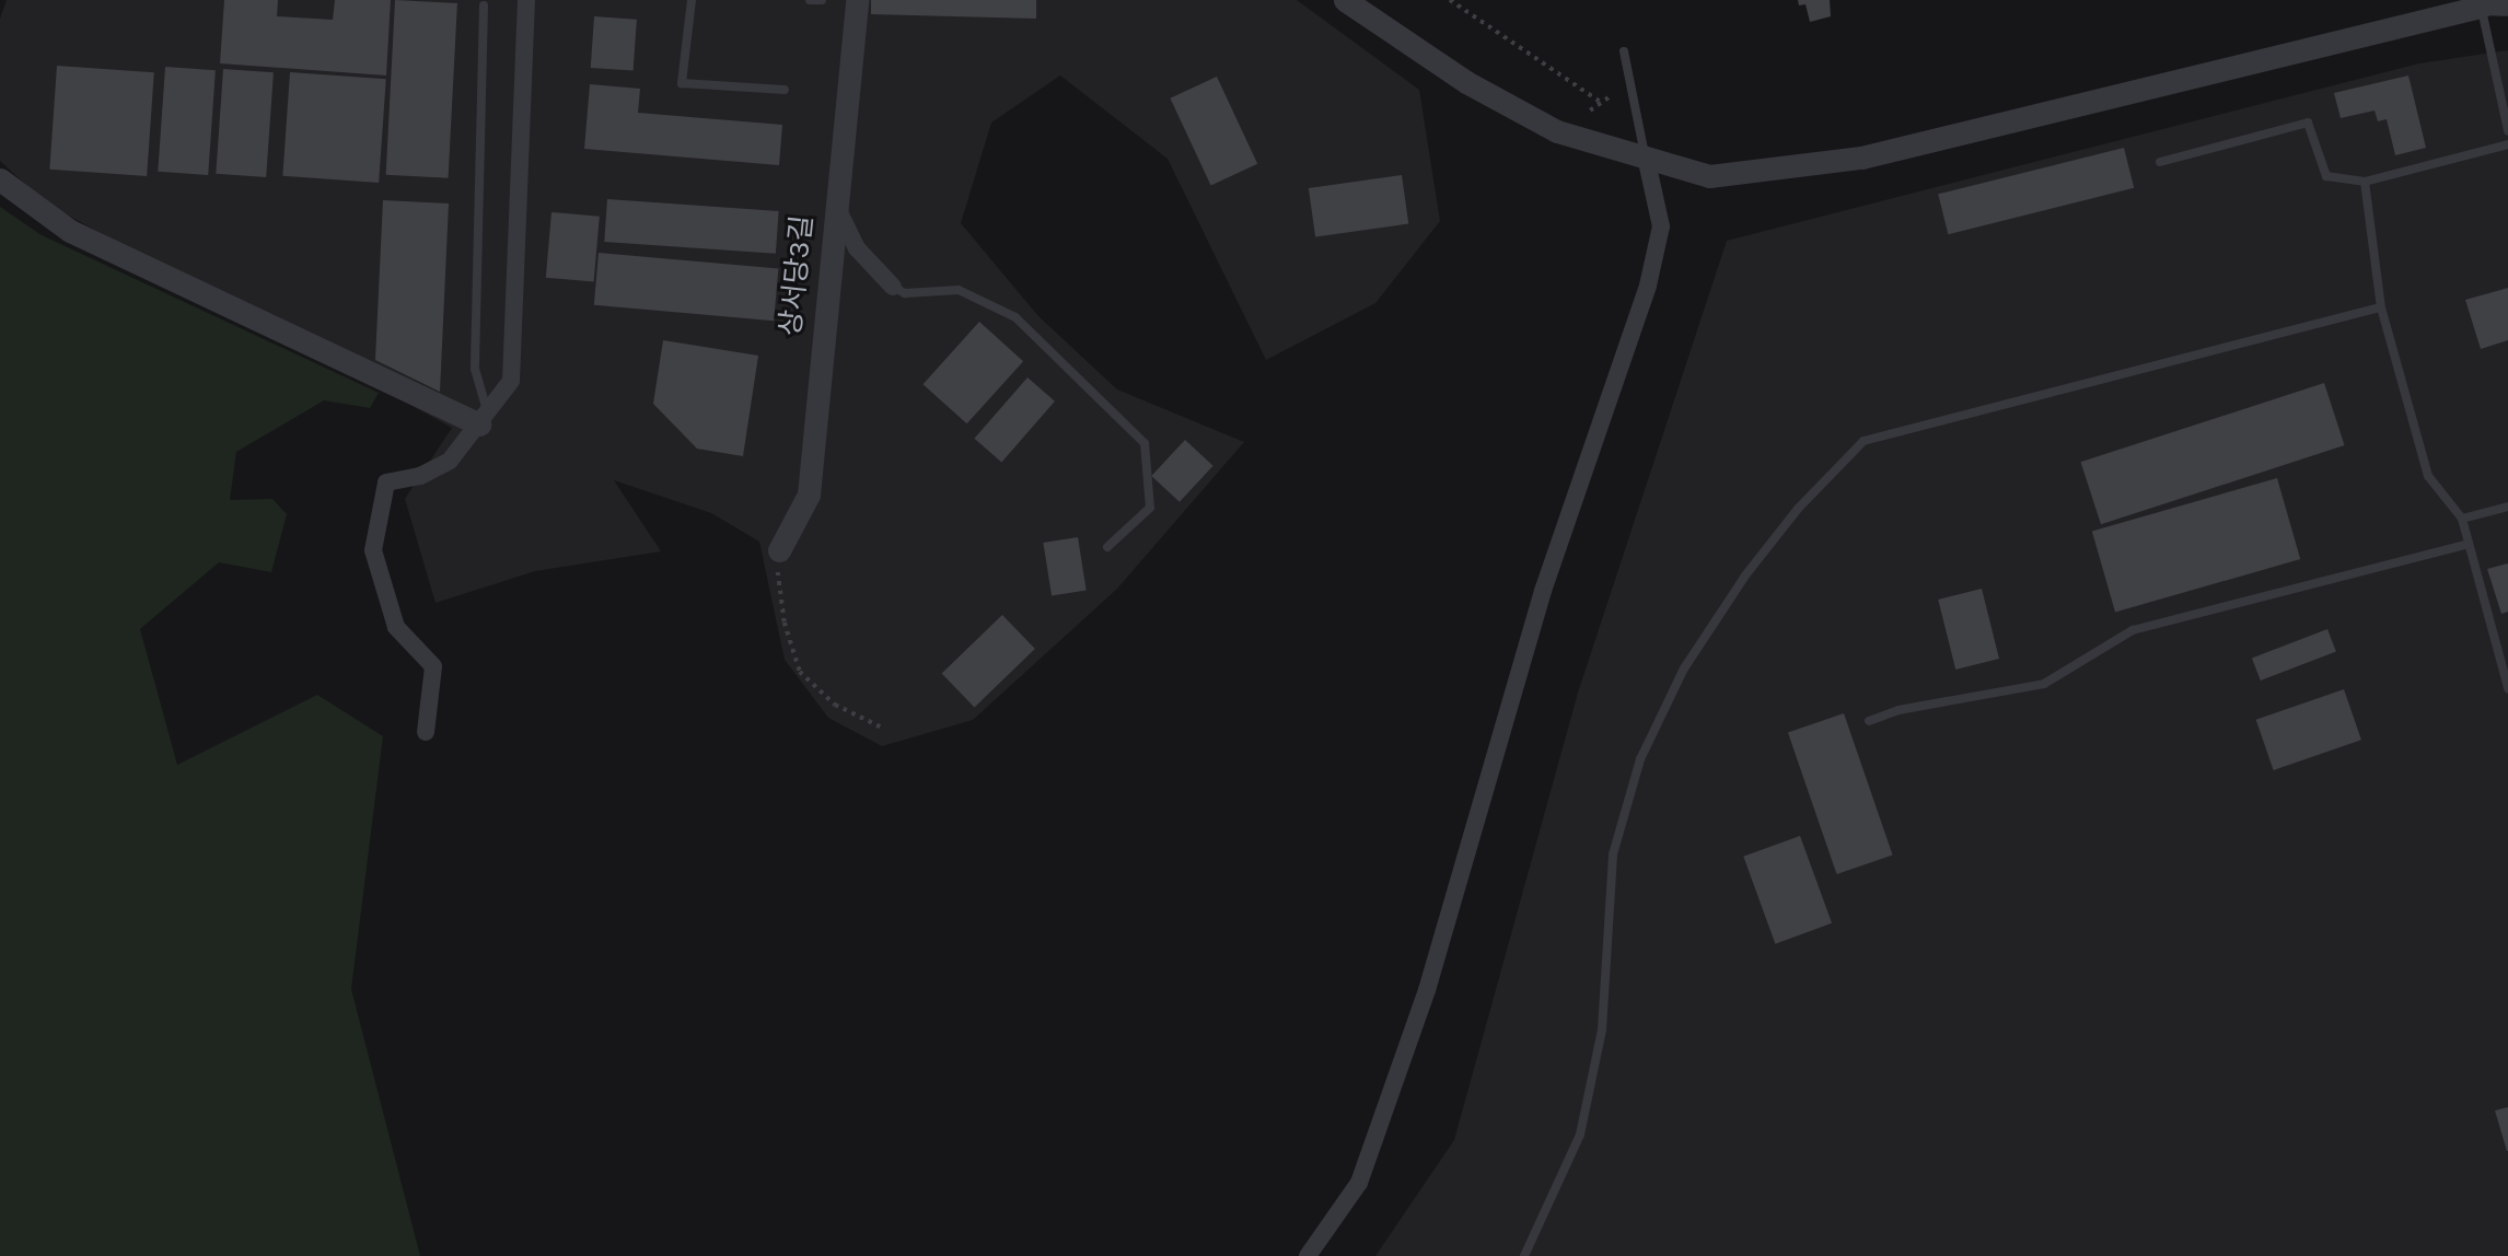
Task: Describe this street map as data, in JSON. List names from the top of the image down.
{
  "streets": {
    "street": ["상서당3길"]
  }
}
